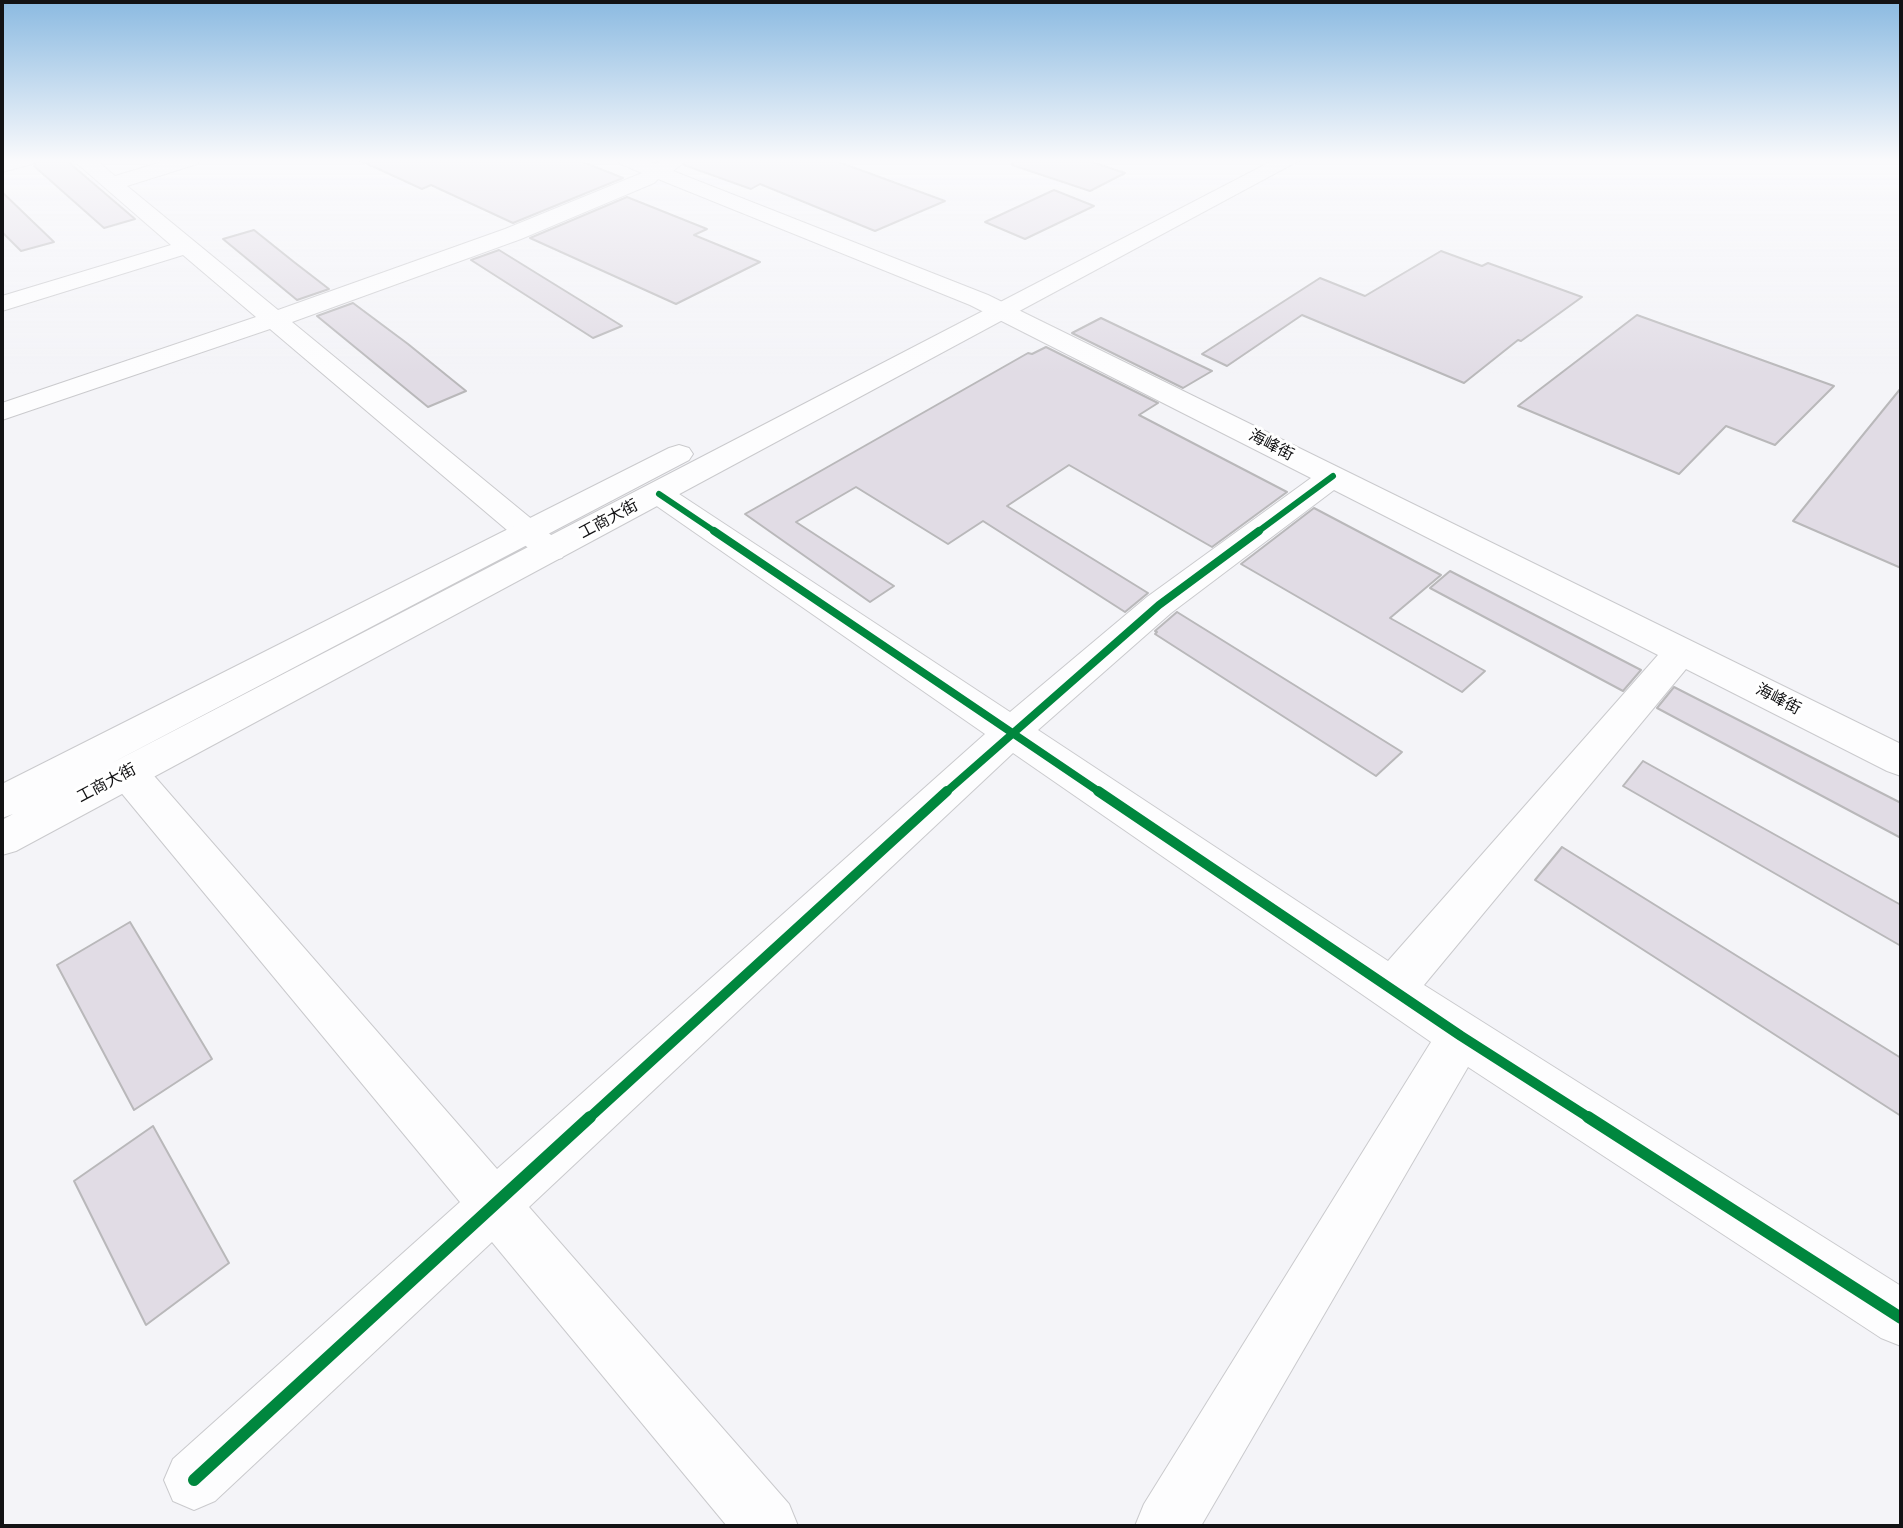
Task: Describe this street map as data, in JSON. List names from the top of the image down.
{
  "streets": {
    "street": ["海峰街", "工商大街"]
  },
  "crossings": [
    ["海峰街", "工商大街"]
  ]
}
